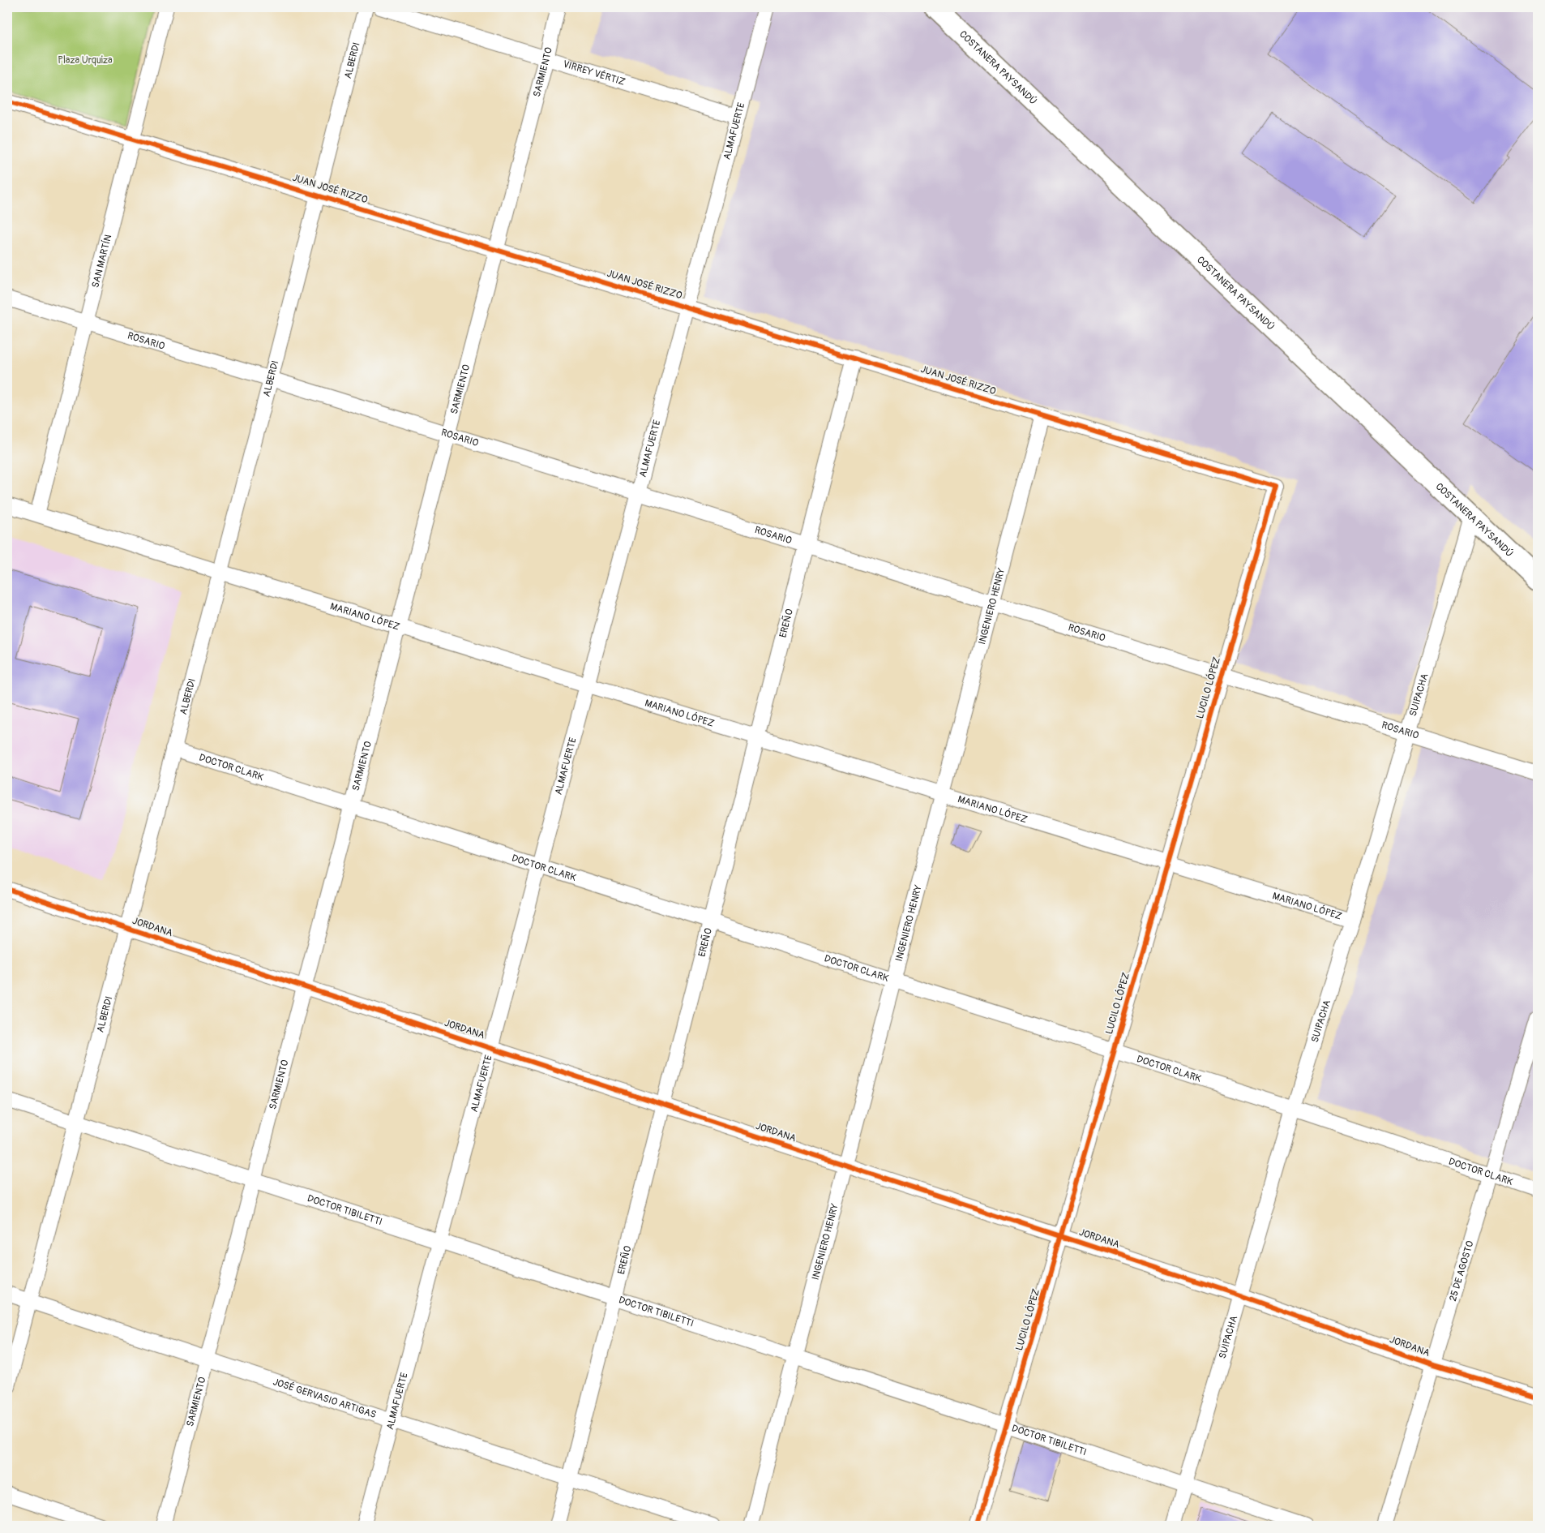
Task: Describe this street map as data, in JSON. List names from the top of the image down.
{
  "streets": {
    "main road": ["COSTANERA PAYSANDÚ"],
    "street": [
      "ALBERDI",
      "SARMIENTO",
      "VIRREY VÉRTIZ",
      "ALMAFUERTE",
      "JUAN JOSÉ RIZZO",
      "SAN MARTÍN",
      "ROSARIO",
      "INGENIERO HENRY",
      "MARIANO LÓPEZ",
      "EREÑO",
      "LUCILO LÓPEZ",
      "SUIPACHA",
      "DOCTOR CLARK",
      "JORDANA",
      "DOCTOR TIBILETTI",
      "25 DE AGOSTO",
      "JOSÉ GERVASIO ARTIGAS"
    ]
  },
  "crossings": [
    ["ALBERDI", "JUAN JOSÉ RIZZO"],
    ["ALBERDI", "ROSARIO"],
    ["ALBERDI", "MARIANO LÓPEZ"],
    ["ALBERDI", "DOCTOR CLARK"],
    ["ALBERDI", "JORDANA"],
    ["ALBERDI", "DOCTOR TIBILETTI"],
    ["ALBERDI", "JOSÉ GERVASIO ARTIGAS"],
    ["COSTANERA PAYSANDÚ", "SUIPACHA"],
    ["SARMIENTO", "VIRREY VÉRTIZ"],
    ["SARMIENTO", "JUAN JOSÉ RIZZO"],
    ["SARMIENTO", "ROSARIO"],
    ["SARMIENTO", "MARIANO LÓPEZ"],
    ["SARMIENTO", "DOCTOR CLARK"],
    ["SARMIENTO", "JORDANA"],
    ["SARMIENTO", "DOCTOR TIBILETTI"],
    ["SARMIENTO", "JOSÉ GERVASIO ARTIGAS"],
    ["VIRREY VÉRTIZ", "ALMAFUERTE"],
    ["ALMAFUERTE", "JUAN JOSÉ RIZZO"],
    ["ALMAFUERTE", "ROSARIO"],
    ["ALMAFUERTE", "MARIANO LÓPEZ"],
    ["ALMAFUERTE", "DOCTOR CLARK"],
    ["ALMAFUERTE", "JORDANA"],
    ["ALMAFUERTE", "DOCTOR TIBILETTI"],
    ["ALMAFUERTE", "JOSÉ GERVASIO ARTIGAS"],
    ["JUAN JOSÉ RIZZO", "SAN MARTÍN"],
    ["JUAN JOSÉ RIZZO", "INGENIERO HENRY"],
    ["JUAN JOSÉ RIZZO", "EREÑO"],
    ["JUAN JOSÉ RIZZO", "LUCILO LÓPEZ"],
    ["SAN MARTÍN", "ROSARIO"],
    ["SAN MARTÍN", "MARIANO LÓPEZ"],
    ["ROSARIO", "INGENIERO HENRY"],
    ["ROSARIO", "EREÑO"],
    ["ROSARIO", "LUCILO LÓPEZ"],
    ["ROSARIO", "SUIPACHA"],
    ["INGENIERO HENRY", "MARIANO LÓPEZ"],
    ["INGENIERO HENRY", "DOCTOR CLARK"],
    ["INGENIERO HENRY", "JORDANA"],
    ["INGENIERO HENRY", "DOCTOR TIBILETTI"],
    ["MARIANO LÓPEZ", "EREÑO"],
    ["MARIANO LÓPEZ", "LUCILO LÓPEZ"],
    ["MARIANO LÓPEZ", "SUIPACHA"],
    ["EREÑO", "DOCTOR CLARK"],
    ["EREÑO", "JORDANA"],
    ["EREÑO", "DOCTOR TIBILETTI"],
    ["EREÑO", "JOSÉ GERVASIO ARTIGAS"],
    ["LUCILO LÓPEZ", "DOCTOR CLARK"],
    ["LUCILO LÓPEZ", "JORDANA"],
    ["LUCILO LÓPEZ", "DOCTOR TIBILETTI"],
    ["SUIPACHA", "DOCTOR CLARK"],
    ["SUIPACHA", "JORDANA"],
    ["SUIPACHA", "DOCTOR TIBILETTI"],
    ["DOCTOR CLARK", "25 DE AGOSTO"],
    ["JORDANA", "25 DE AGOSTO"]
  ],
  "parks": ["Plaza Urquiza"]
}
